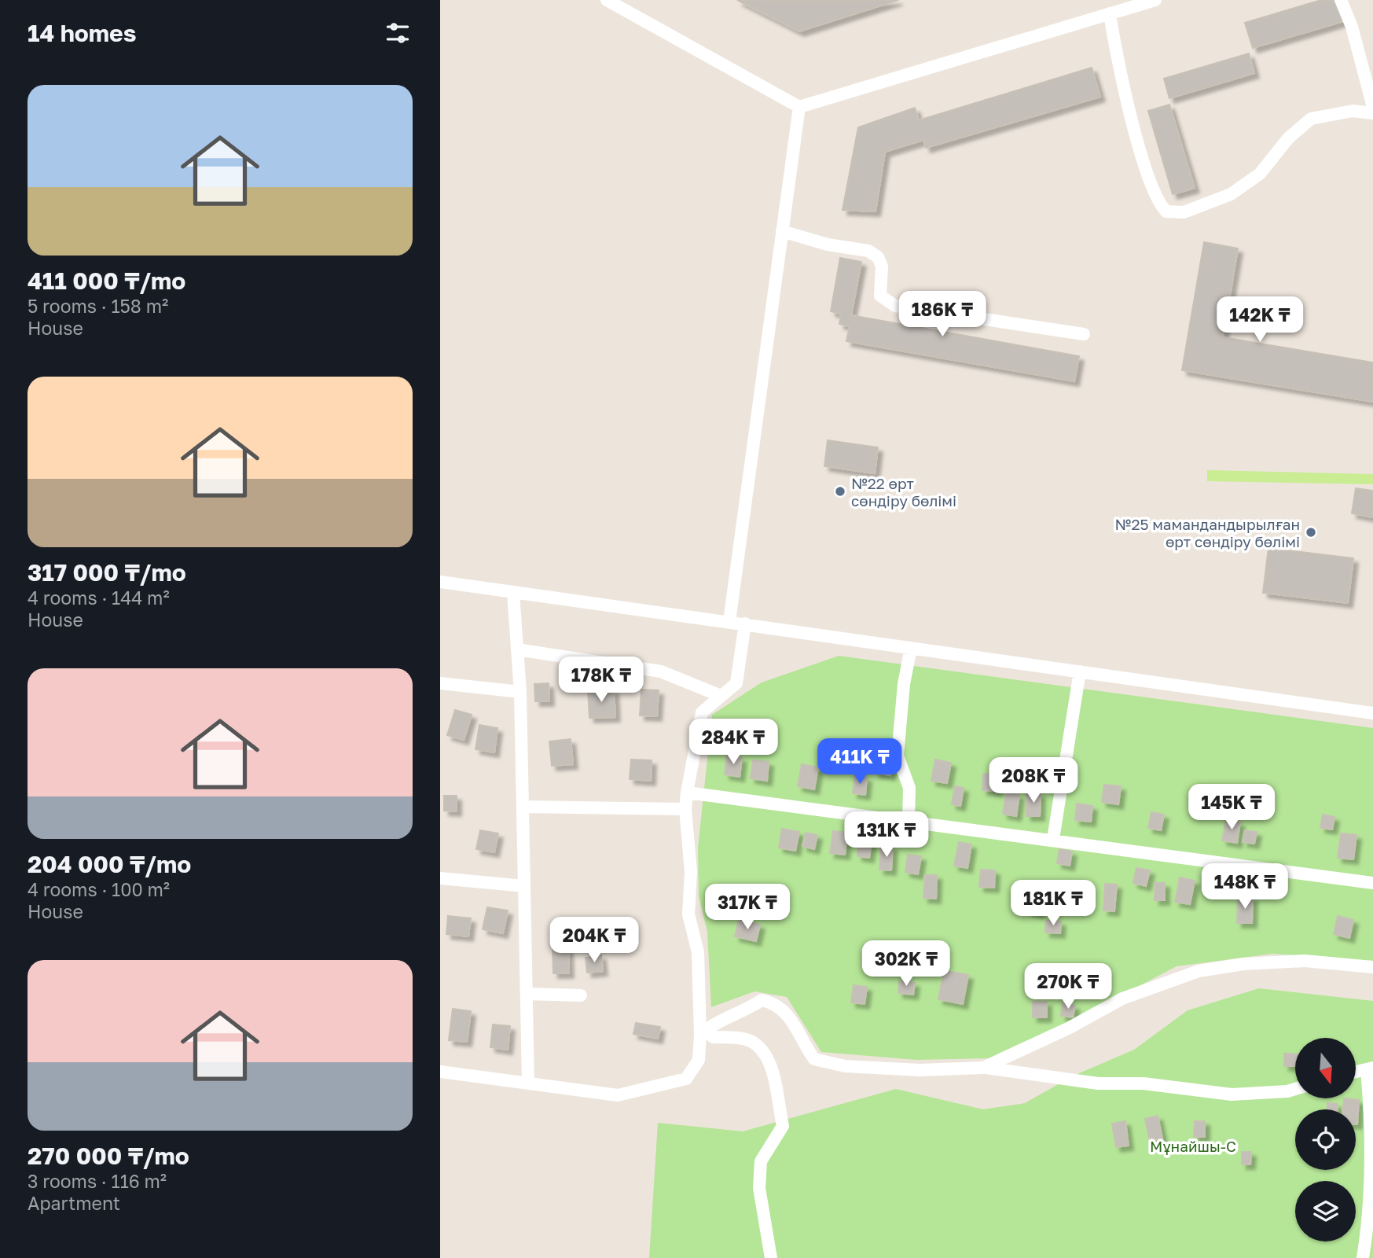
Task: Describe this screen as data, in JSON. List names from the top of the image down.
{
  "parks": ["Мұнайшы-С"],
  "places": ["№22 өрт сөндіру бөлімі", "№25 мамандандырылған өрт сөндіру бөлімі"],
  "north": "bottom",
  "page": {
    "heading": "14 homes",
    "list": [
      {
        "name": "411 000 ₸/mo",
        "note": "5 rooms · 158 m² · House"
      },
      {
        "name": "317 000 ₸/mo",
        "note": "4 rooms · 144 m² · House"
      },
      {
        "name": "204 000 ₸/mo",
        "note": "4 rooms · 100 m² · House"
      },
      {
        "name": "270 000 ₸/mo",
        "note": "3 rooms · 116 m² · Apartment"
      }
    ],
    "price": [
      "186K ₸",
      "142K ₸",
      "178K ₸",
      "284K ₸",
      "411K ₸",
      "208K ₸",
      "145K ₸",
      "131K ₸",
      "148K ₸",
      "181K ₸",
      "317K ₸",
      "204K ₸",
      "302K ₸",
      "270K ₸"
    ]
  }
}
